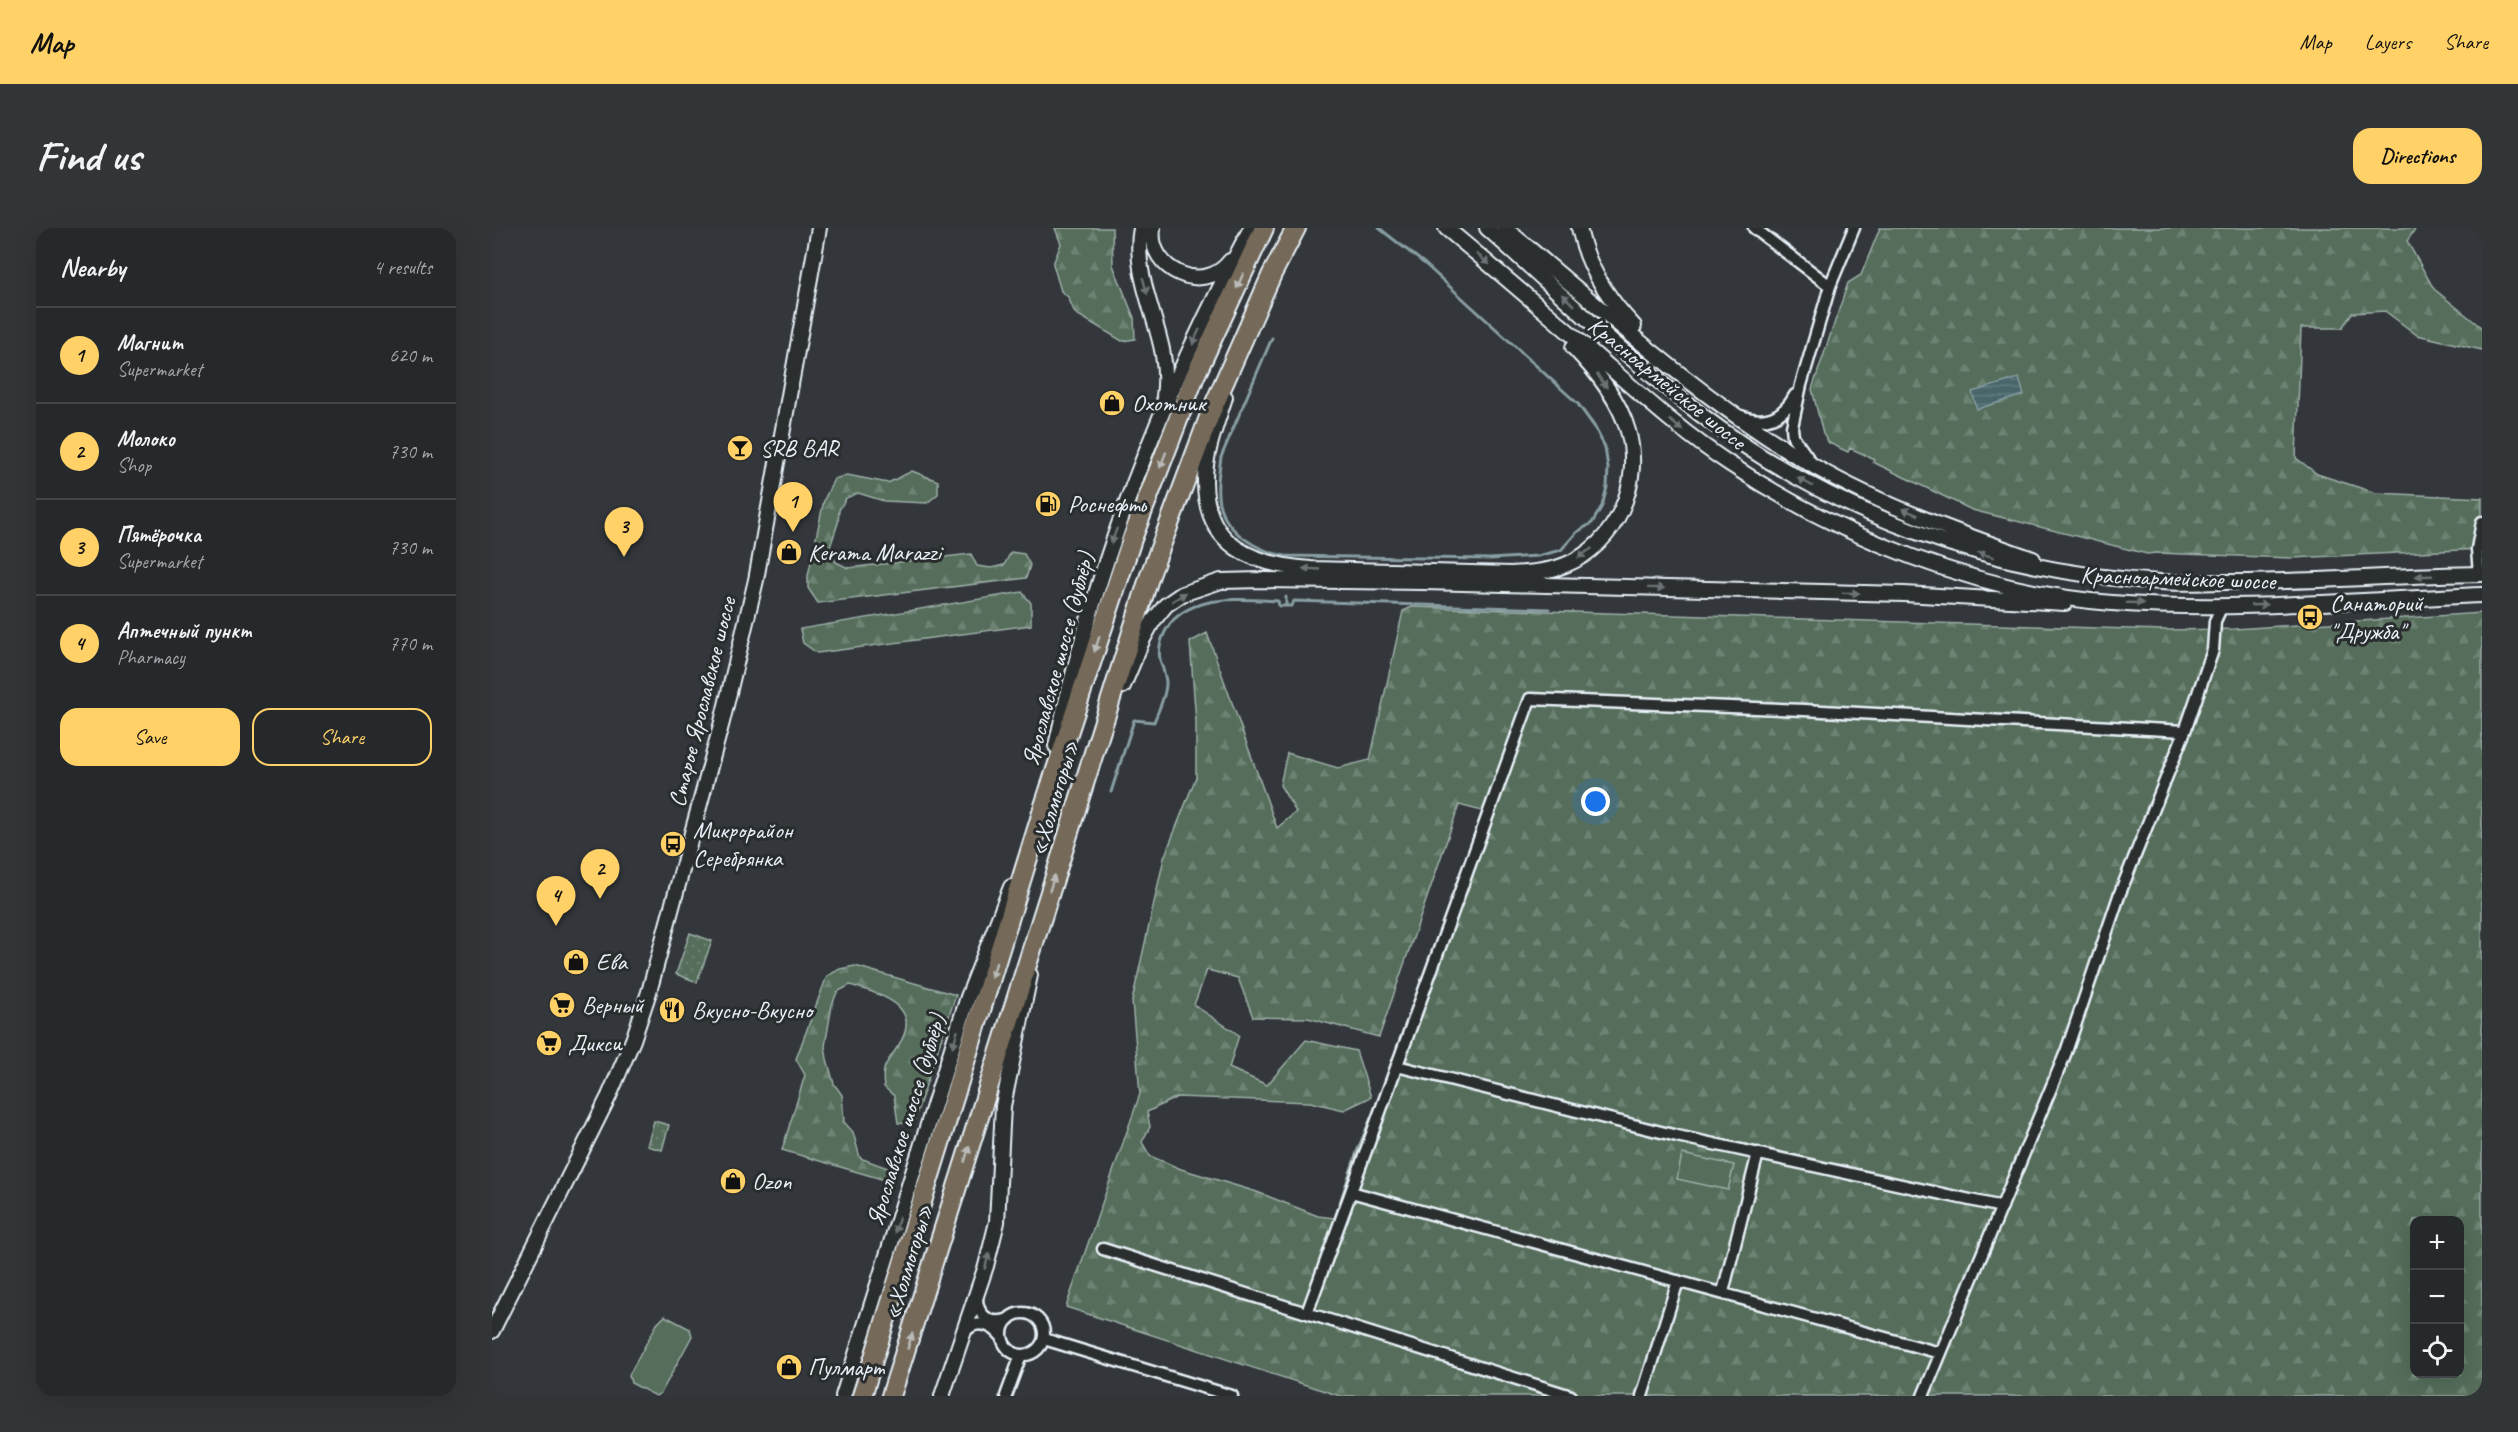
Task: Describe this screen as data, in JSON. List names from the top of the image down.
{
  "streets": {
    "highway": ["«Холмогоры»"],
    "main road": ["Красноармейское шоссе", "Ярославское шоссе (дублёр)", "Старое Ярославское шоссе"]
  },
  "crossings": [
    ["Ярославское шоссе (дублёр)", "«Холмогоры»"]
  ],
  "places": {
    "shop": [
      "Охотник",
      "Kerama Marazzi",
      "Ева",
      "Ozon",
      "Пулмарт"
    ],
    "bar": ["SRB BAR"],
    "fuel station": ["Роснефть"],
    "bus stop": ["Санаторий \"Дружба\"", "Микрорайон Серебрянка"],
    "supermarket": ["Верный", "Дикси"],
    "restaurant": ["Вкусно-Вкусно"]
  },
  "page": {
    "header": "Map",
    "nav": ["Map", "Layers", "Share"],
    "buttons": [
      "Directions",
      ["Save", "Share"]
    ],
    "title": "Find us",
    "heading": ["Nearby", "4 results"],
    "list": [
      {
        "mark": "1",
        "name": "Магнит",
        "note": "Supermarket",
        "value": "620 m"
      },
      {
        "mark": "2",
        "name": "Молоко",
        "note": "Shop",
        "value": "730 m"
      },
      {
        "mark": "3",
        "name": "Пятёрочка",
        "note": "Supermarket",
        "value": "730 m"
      },
      {
        "mark": "4",
        "name": "Аптечный пункт",
        "note": "Pharmacy",
        "value": "770 m"
      }
    ],
    "pins": [
      "1",
      "3",
      "2",
      "4"
    ],
    "map_buttons": ["+", "−"]
  }
}
